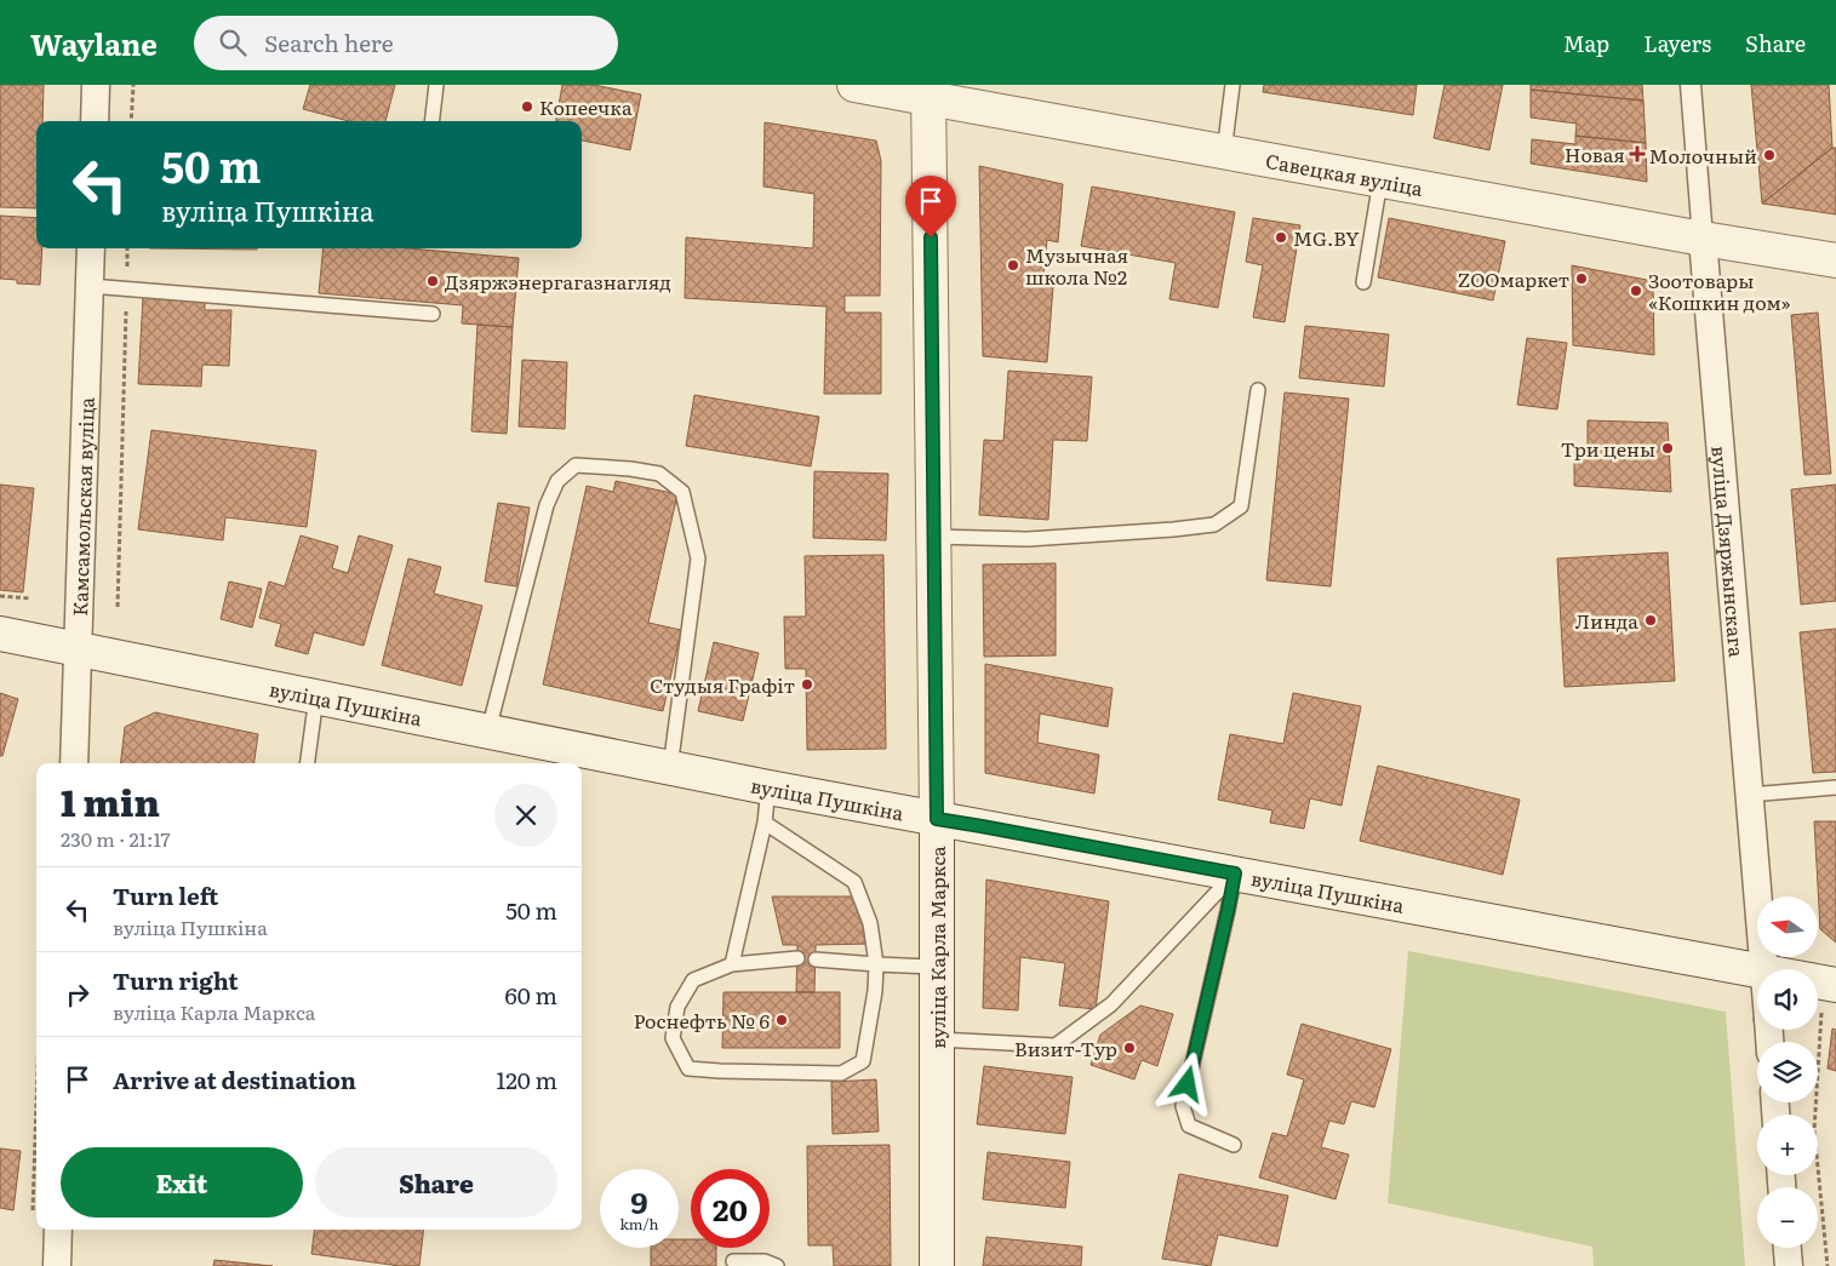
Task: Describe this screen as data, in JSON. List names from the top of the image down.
{
  "streets": {
    "main road": ["Савецкая вуліца", "вуліца Пушкіна", "вуліца Карла Маркса"],
    "street": ["Камсамольская вуліца", "вуліца Дзяржынскага"]
  },
  "crossings": [
    ["Савецкая вуліца", "вуліца Дзяржынскага"],
    ["Савецкая вуліца", "вуліца Карла Маркса"],
    ["Камсамольская вуліца", "вуліца Пушкіна"],
    ["вуліца Пушкіна", "вуліца Карла Маркса"]
  ],
  "places": {
    "other": [
      "Копеечка",
      "Молочный",
      "MG.BY",
      "Музычная школа №2",
      "ZOOмаркет",
      "Дзяржэнергагазнагляд",
      "Зоотовары «Кошкин дом»",
      "Три цены",
      "Линда",
      "Студыя Графіт",
      "Роснефть № 6",
      "Визит-Тур"
    ],
    "health": ["Новая"]
  },
  "north": "left",
  "page": {
    "header": "Waylane",
    "search": "Search here",
    "nav": ["Map", "Layers", "Share"],
    "turn": ["50 m", "вуліца Пушкіна"],
    "heading": ["1 min", "230 m · 21:17"],
    "list": [
      {
        "name": "Turn left",
        "note": "вуліца Пушкіна",
        "value": "50 m"
      },
      {
        "name": "Turn right",
        "note": "вуліца Карла Маркса",
        "value": "60 m"
      },
      {
        "name": "Arrive at destination",
        "value": "120 m"
      }
    ],
    "map_buttons": ["+", "−"],
    "buttons": ["Exit", "Share"],
    "speed": "9 km/h",
    "limit": "20"
  }
}
